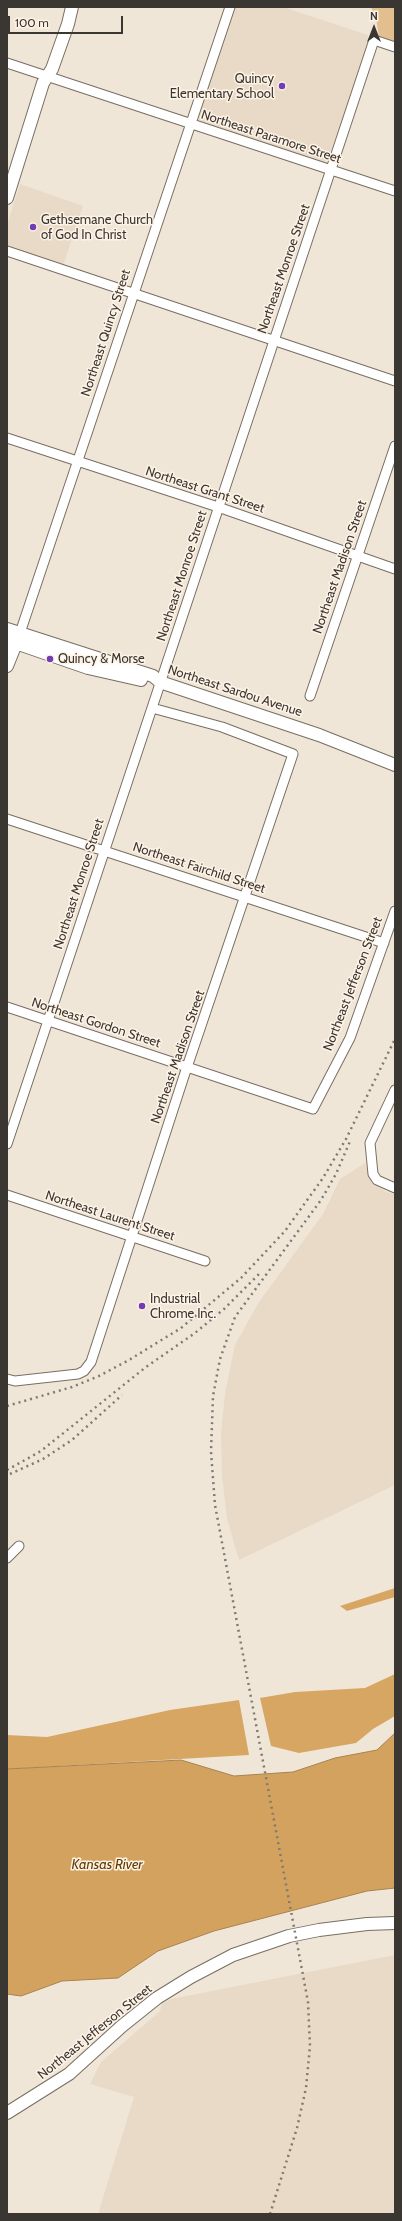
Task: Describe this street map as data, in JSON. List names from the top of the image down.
{
  "streets": {
    "main road": ["Northeast Quincy Street", "Northeast Sardou Avenue", "Northeast Jefferson Street"],
    "street": [
      "Northeast Paramore Street",
      "Northeast Monroe Street",
      "Northeast Grant Street",
      "Northeast Madison Street",
      "Northeast Fairchild Street",
      "Northeast Gordon Street",
      "Northeast Laurent Street"
    ]
  },
  "crossings": [
    ["Northeast Paramore Street", "Northeast Monroe Street"],
    ["Northeast Paramore Street", "Northeast Quincy Street"],
    ["Northeast Monroe Street", "Northeast Grant Street"],
    ["Northeast Monroe Street", "Northeast Madison Street"],
    ["Northeast Monroe Street", "Northeast Sardou Avenue"],
    ["Northeast Monroe Street", "Northeast Fairchild Street"],
    ["Northeast Monroe Street", "Northeast Gordon Street"],
    ["Northeast Quincy Street", "Northeast Grant Street"],
    ["Northeast Quincy Street", "Northeast Sardou Avenue"],
    ["Northeast Grant Street", "Northeast Madison Street"],
    ["Northeast Madison Street", "Northeast Fairchild Street"],
    ["Northeast Madison Street", "Northeast Gordon Street"],
    ["Northeast Madison Street", "Northeast Laurent Street"],
    ["Northeast Fairchild Street", "Northeast Jefferson Street"],
    ["Northeast Jefferson Street", "Northeast Gordon Street"]
  ],
  "water": ["Kansas River"],
  "places": [
    "Quincy Elementary School",
    "Gethsemane Church of God In Christ",
    "Quincy & Morse",
    "Industrial Chrome Inc."
  ],
  "scale_bar": "100 m",
  "north": "top"
}
